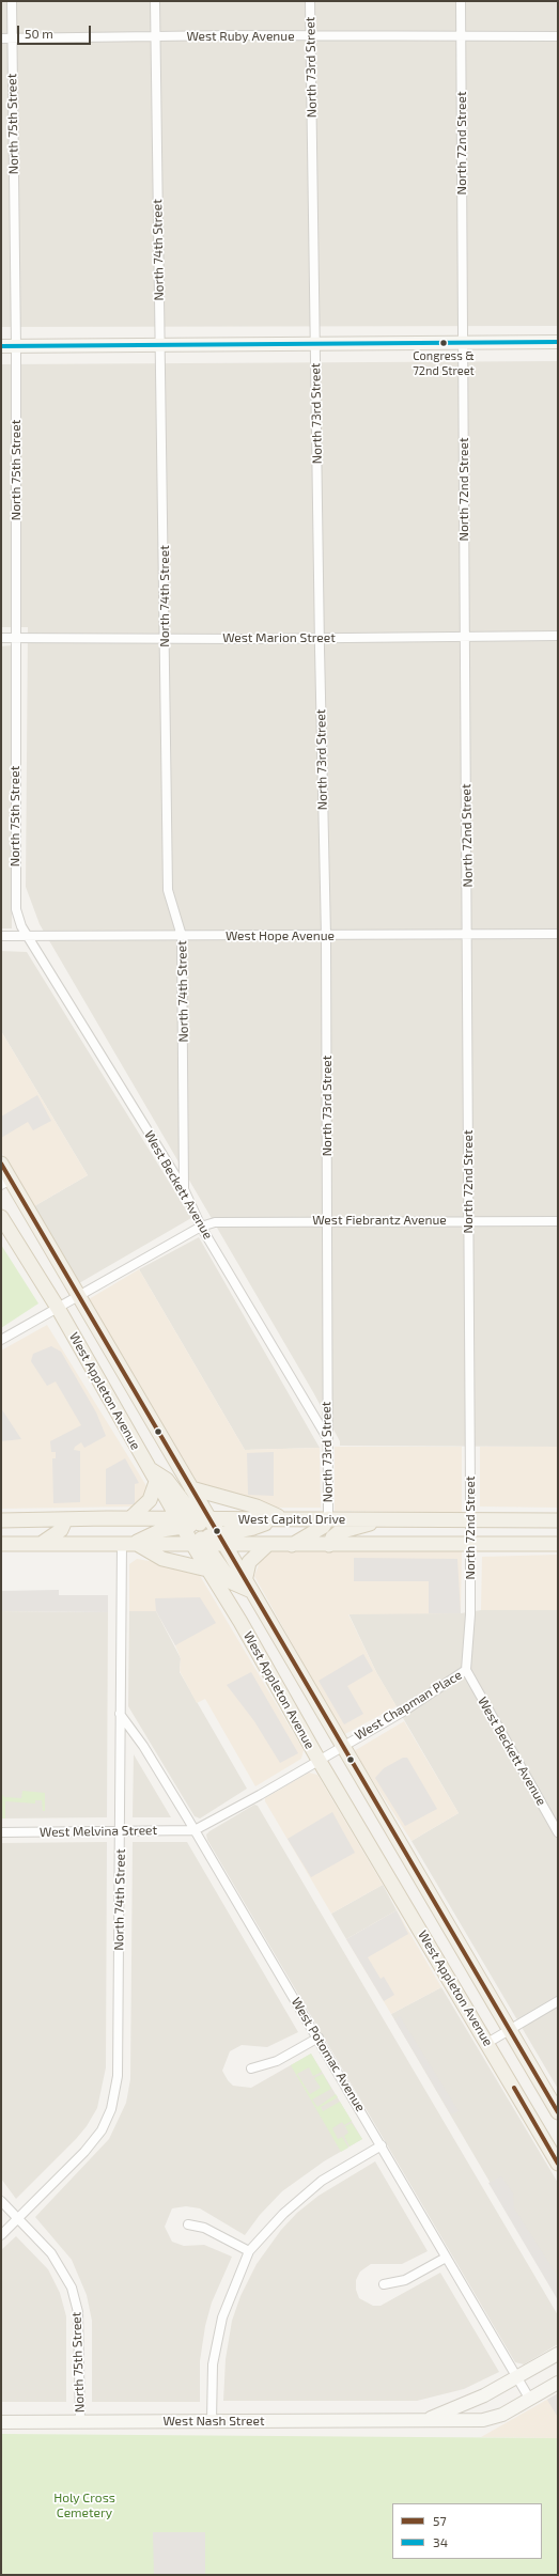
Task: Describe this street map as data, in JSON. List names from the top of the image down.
{
  "streets": {
    "main road": ["West Appleton Avenue", "West Capitol Drive"],
    "street": [
      "West Ruby Avenue",
      "North 73rd Street",
      "North 75th Street",
      "North 72nd Street",
      "North 74th Street",
      "West Marion Street",
      "West Hope Avenue",
      "West Beckett Avenue",
      "West Fiebrantz Avenue",
      "West Chapman Place",
      "West Melvina Street",
      "West Potomac Avenue",
      "West Nash Street"
    ]
  },
  "crossings": [
    ["West Ruby Avenue", "North 73rd Street"],
    ["West Ruby Avenue", "North 75th Street"],
    ["West Ruby Avenue", "North 72nd Street"],
    ["West Ruby Avenue", "North 74th Street"],
    ["North 73rd Street", "West Marion Street"],
    ["North 73rd Street", "West Hope Avenue"],
    ["North 73rd Street", "West Beckett Avenue"],
    ["North 73rd Street", "West Fiebrantz Avenue"],
    ["North 73rd Street", "West Capitol Drive"],
    ["North 75th Street", "North 74th Street"],
    ["North 75th Street", "West Marion Street"],
    ["North 75th Street", "West Hope Avenue"],
    ["North 75th Street", "West Beckett Avenue"],
    ["North 75th Street", "West Nash Street"],
    ["North 72nd Street", "West Marion Street"],
    ["North 72nd Street", "West Hope Avenue"],
    ["North 72nd Street", "West Beckett Avenue"],
    ["North 72nd Street", "West Fiebrantz Avenue"],
    ["North 72nd Street", "West Capitol Drive"],
    ["North 72nd Street", "West Chapman Place"],
    ["North 74th Street", "West Marion Street"],
    ["North 74th Street", "West Hope Avenue"],
    ["North 74th Street", "West Beckett Avenue"],
    ["North 74th Street", "West Capitol Drive"],
    ["North 74th Street", "West Melvina Street"],
    ["North 74th Street", "West Potomac Avenue"],
    ["West Hope Avenue", "West Beckett Avenue"],
    ["West Beckett Avenue", "West Fiebrantz Avenue"],
    ["West Beckett Avenue", "West Chapman Place"],
    ["West Fiebrantz Avenue", "West Appleton Avenue"],
    ["West Appleton Avenue", "West Capitol Drive"],
    ["West Appleton Avenue", "West Chapman Place"],
    ["West Chapman Place", "West Melvina Street"],
    ["West Chapman Place", "West Potomac Avenue"],
    ["West Melvina Street", "West Potomac Avenue"],
    ["West Potomac Avenue", "West Nash Street"]
  ],
  "parks": ["Holy Cross Cemetery"],
  "places": ["Congress & 72nd Street"],
  "lines": ["transit line 34", "transit line 57"],
  "legend": ["57", "34"],
  "scale_bar": "50 m"
}
